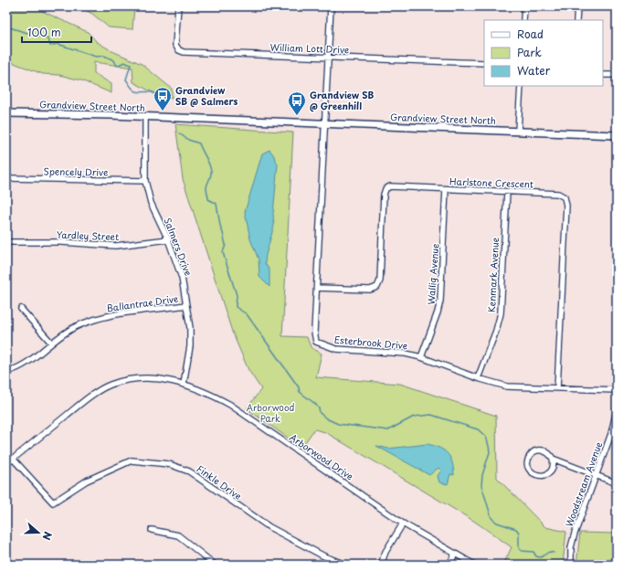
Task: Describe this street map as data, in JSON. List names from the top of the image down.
{
  "streets": {
    "street": [
      "William Lott Drive",
      "Grandview Street North",
      "Spencely Drive",
      "Harlstone Crescent",
      "Yardley Street",
      "Salmers Drive",
      "Wallig Avenue",
      "Kenmark Avenue",
      "Ballantrae Drive",
      "Esterbrook Drive",
      "Arborwood Drive",
      "Finkle Drive",
      "Woodstream Avenue"
    ]
  },
  "crossings": [
    ["William Lott Drive", "Esterbrook Drive"],
    ["Grandview Street North", "Salmers Drive"],
    ["Grandview Street North", "Esterbrook Drive"],
    ["Spencely Drive", "Salmers Drive"],
    ["Harlstone Crescent", "Wallig Avenue"],
    ["Harlstone Crescent", "Kenmark Avenue"],
    ["Harlstone Crescent", "Esterbrook Drive"],
    ["Yardley Street", "Salmers Drive"],
    ["Salmers Drive", "Ballantrae Drive"],
    ["Salmers Drive", "Arborwood Drive"],
    ["Wallig Avenue", "Esterbrook Drive"],
    ["Kenmark Avenue", "Esterbrook Drive"],
    ["Arborwood Drive", "Finkle Drive"]
  ],
  "parks": ["Arborwood Park"],
  "places": {
    "bus stop": ["Grandview SB @ Salmers", "Grandview SB @ Greenhill"]
  },
  "legend": ["Road", "Park", "Water"],
  "scale_bar": "100 m",
  "north": "right"
}
